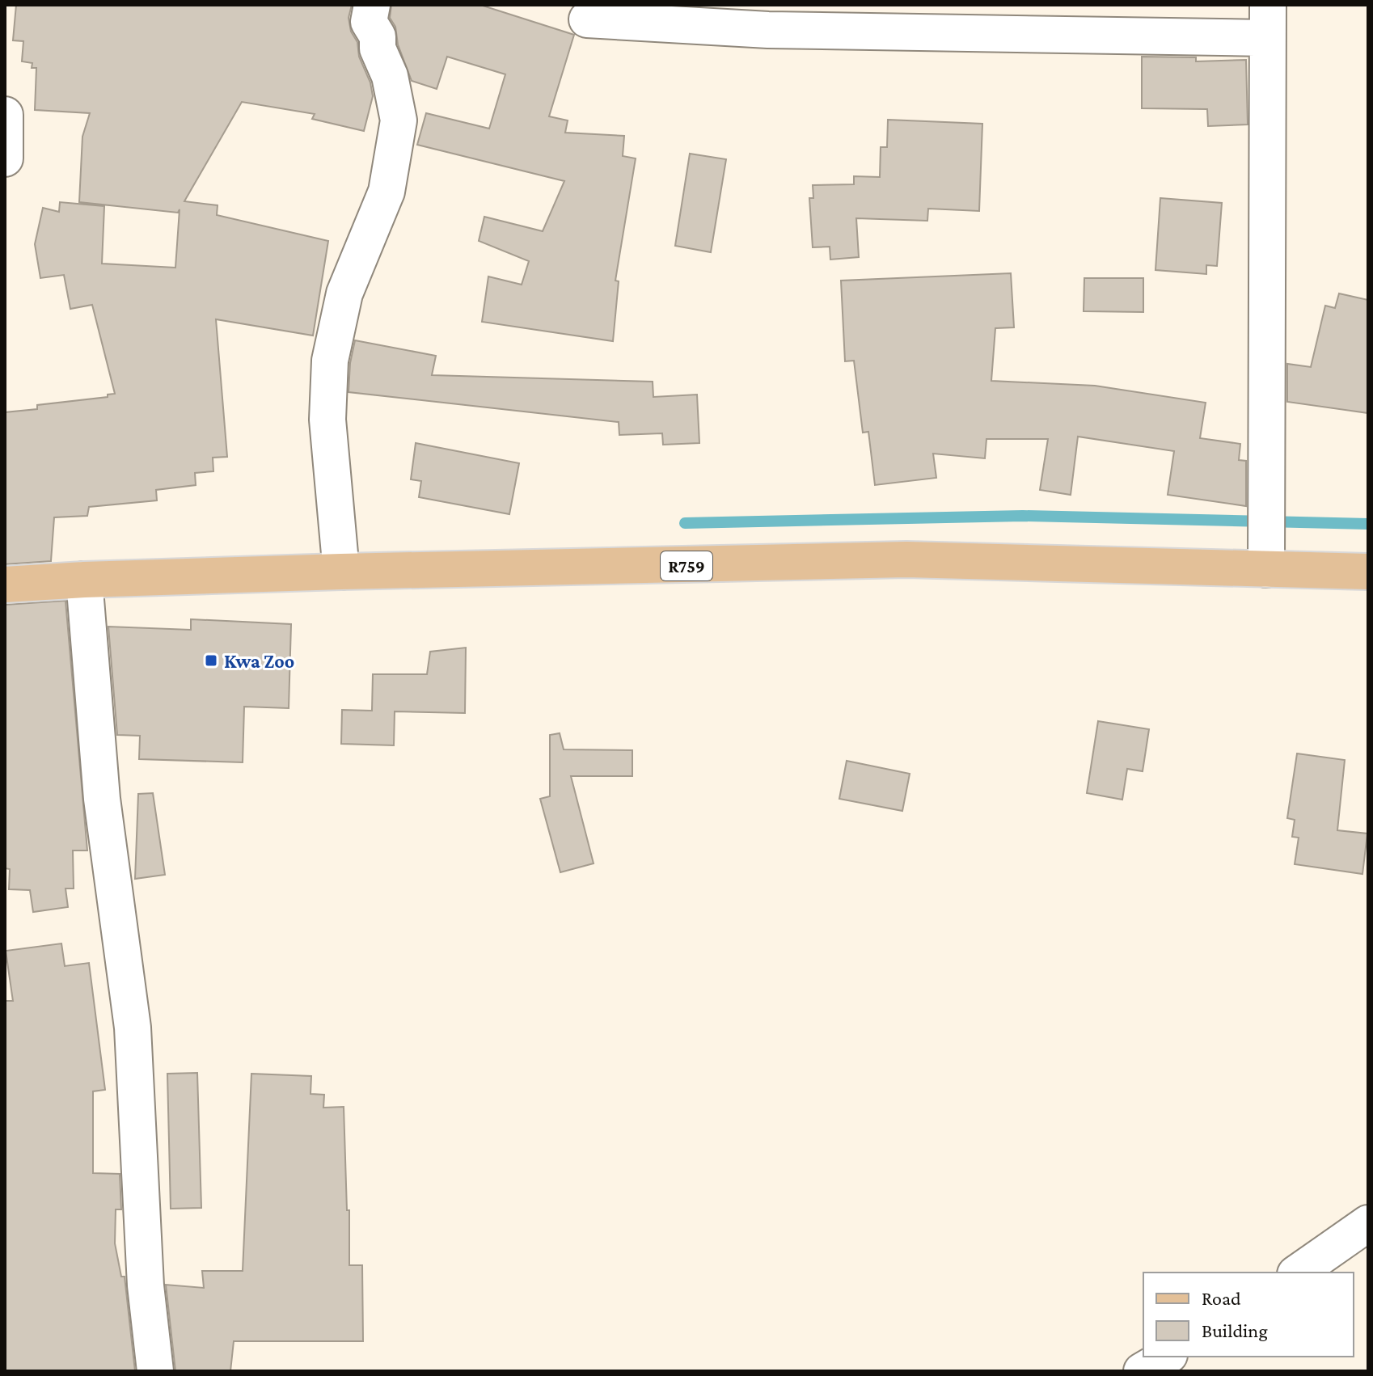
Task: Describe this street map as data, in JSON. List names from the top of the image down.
{
  "streets": {
    "main road": ["R759"]
  },
  "places": {
    "transit": ["Kwa Zoo"]
  },
  "legend": ["Road", "Building"]
}
